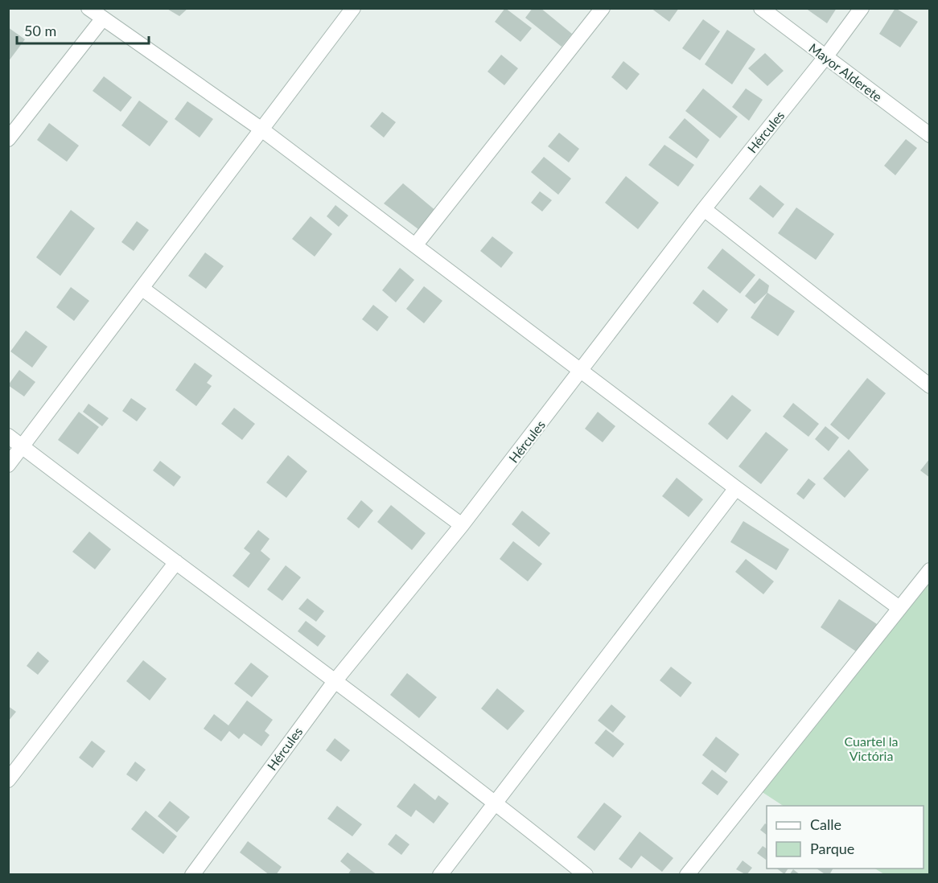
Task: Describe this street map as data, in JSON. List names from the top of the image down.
{
  "streets": {
    "street": ["Mayor Alderete", "Hércules"]
  },
  "crossings": [
    ["Mayor Alderete", "Hércules"]
  ],
  "parks": ["Cuartel la Victória"],
  "legend": ["Calle", "Parque"],
  "scale_bar": "50 m"
}
